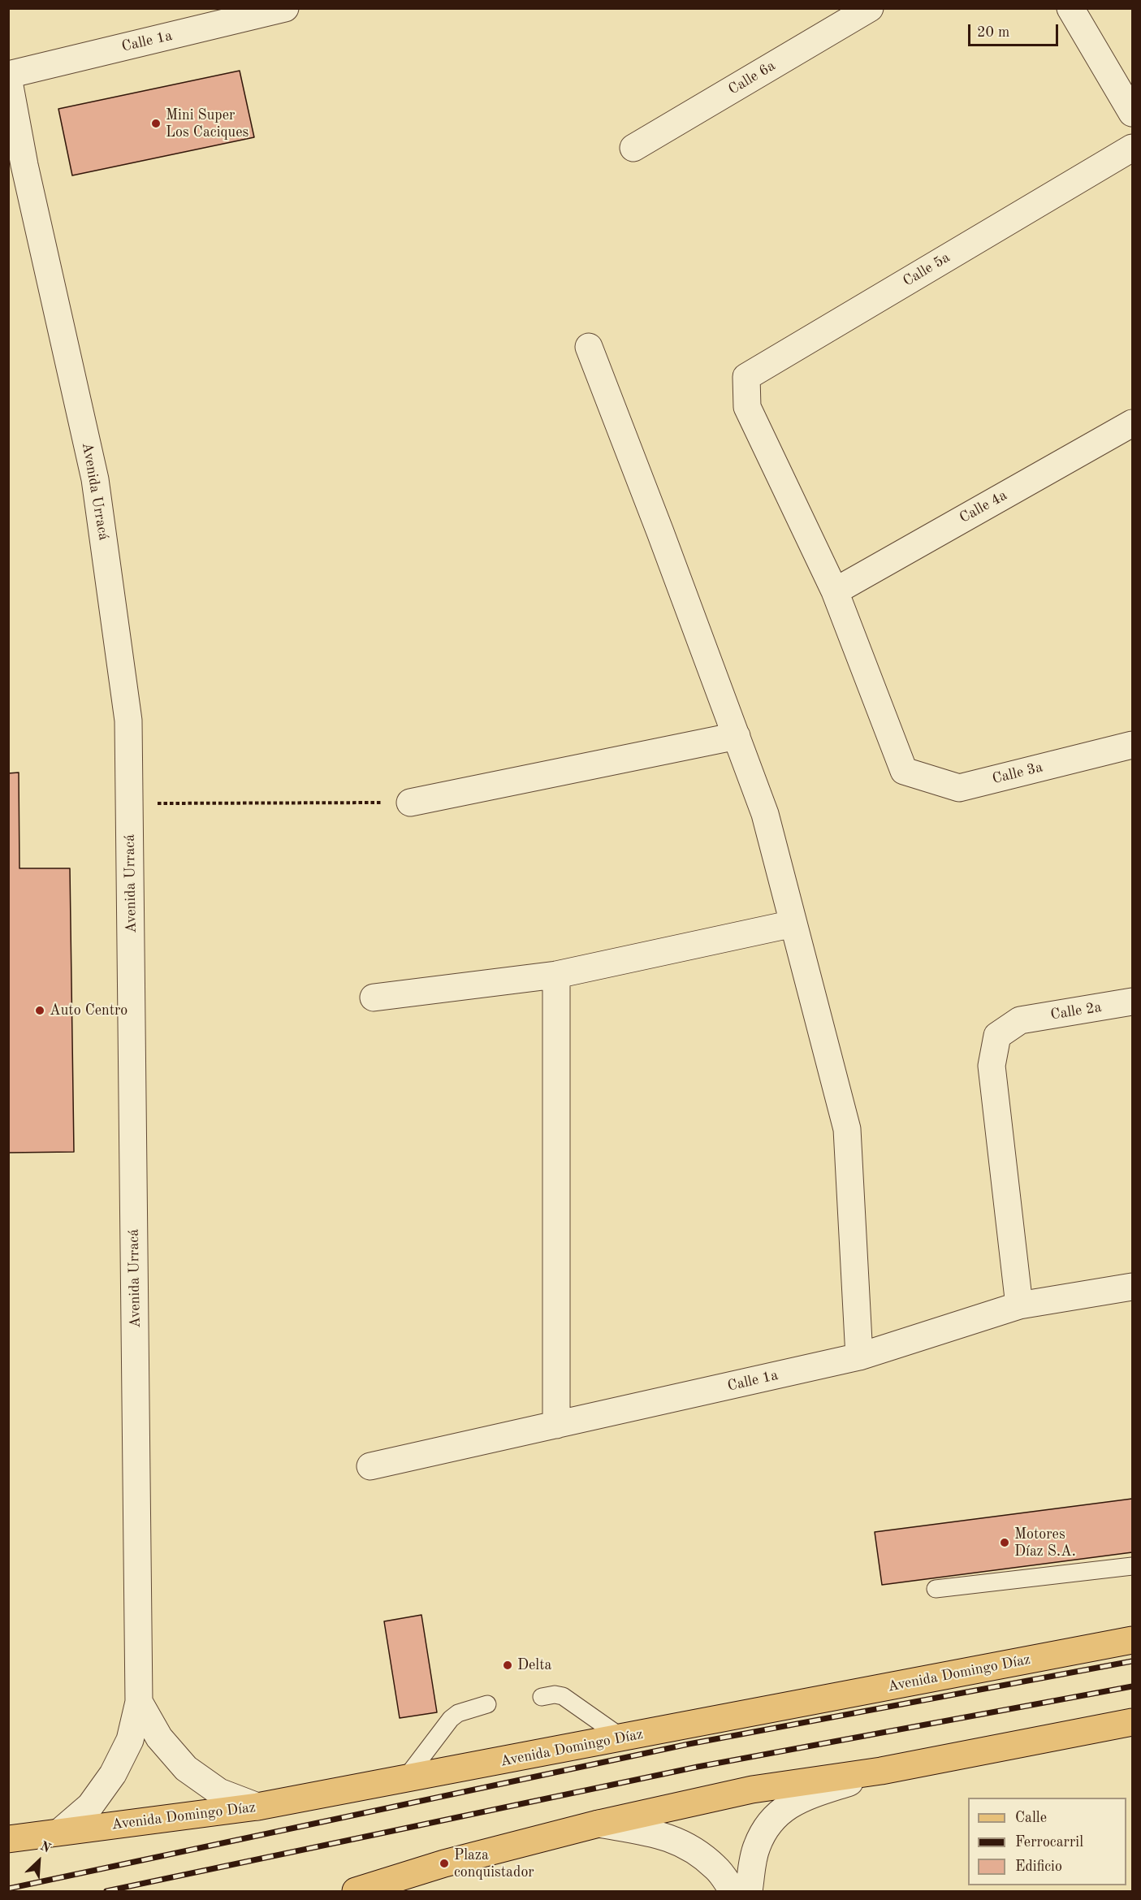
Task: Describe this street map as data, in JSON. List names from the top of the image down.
{
  "streets": {
    "main road": ["Avenida Domingo Díaz"],
    "street": [
      "Calle 1a",
      "Calle 6a",
      "Calle 5a",
      "Avenida Urracá",
      "Calle 4a",
      "Calle 3a",
      "Calle 2a"
    ]
  },
  "crossings": [
    ["Calle 1a", "Avenida Urracá"],
    ["Calle 1a", "Calle 2a"],
    ["Calle 5a", "Calle 4a"],
    ["Calle 5a", "Calle 3a"],
    ["Avenida Urracá", "Avenida Domingo Díaz"],
    ["Calle 4a", "Calle 3a"]
  ],
  "places": [
    "Mini Super Los Caciques",
    "Auto Centro",
    "Motores Díaz S.A.",
    "Delta",
    "Plaza conquistador"
  ],
  "legend": ["Calle", "Ferrocarril", "Edificio"],
  "scale_bar": "20 m",
  "north": "top right"
}
